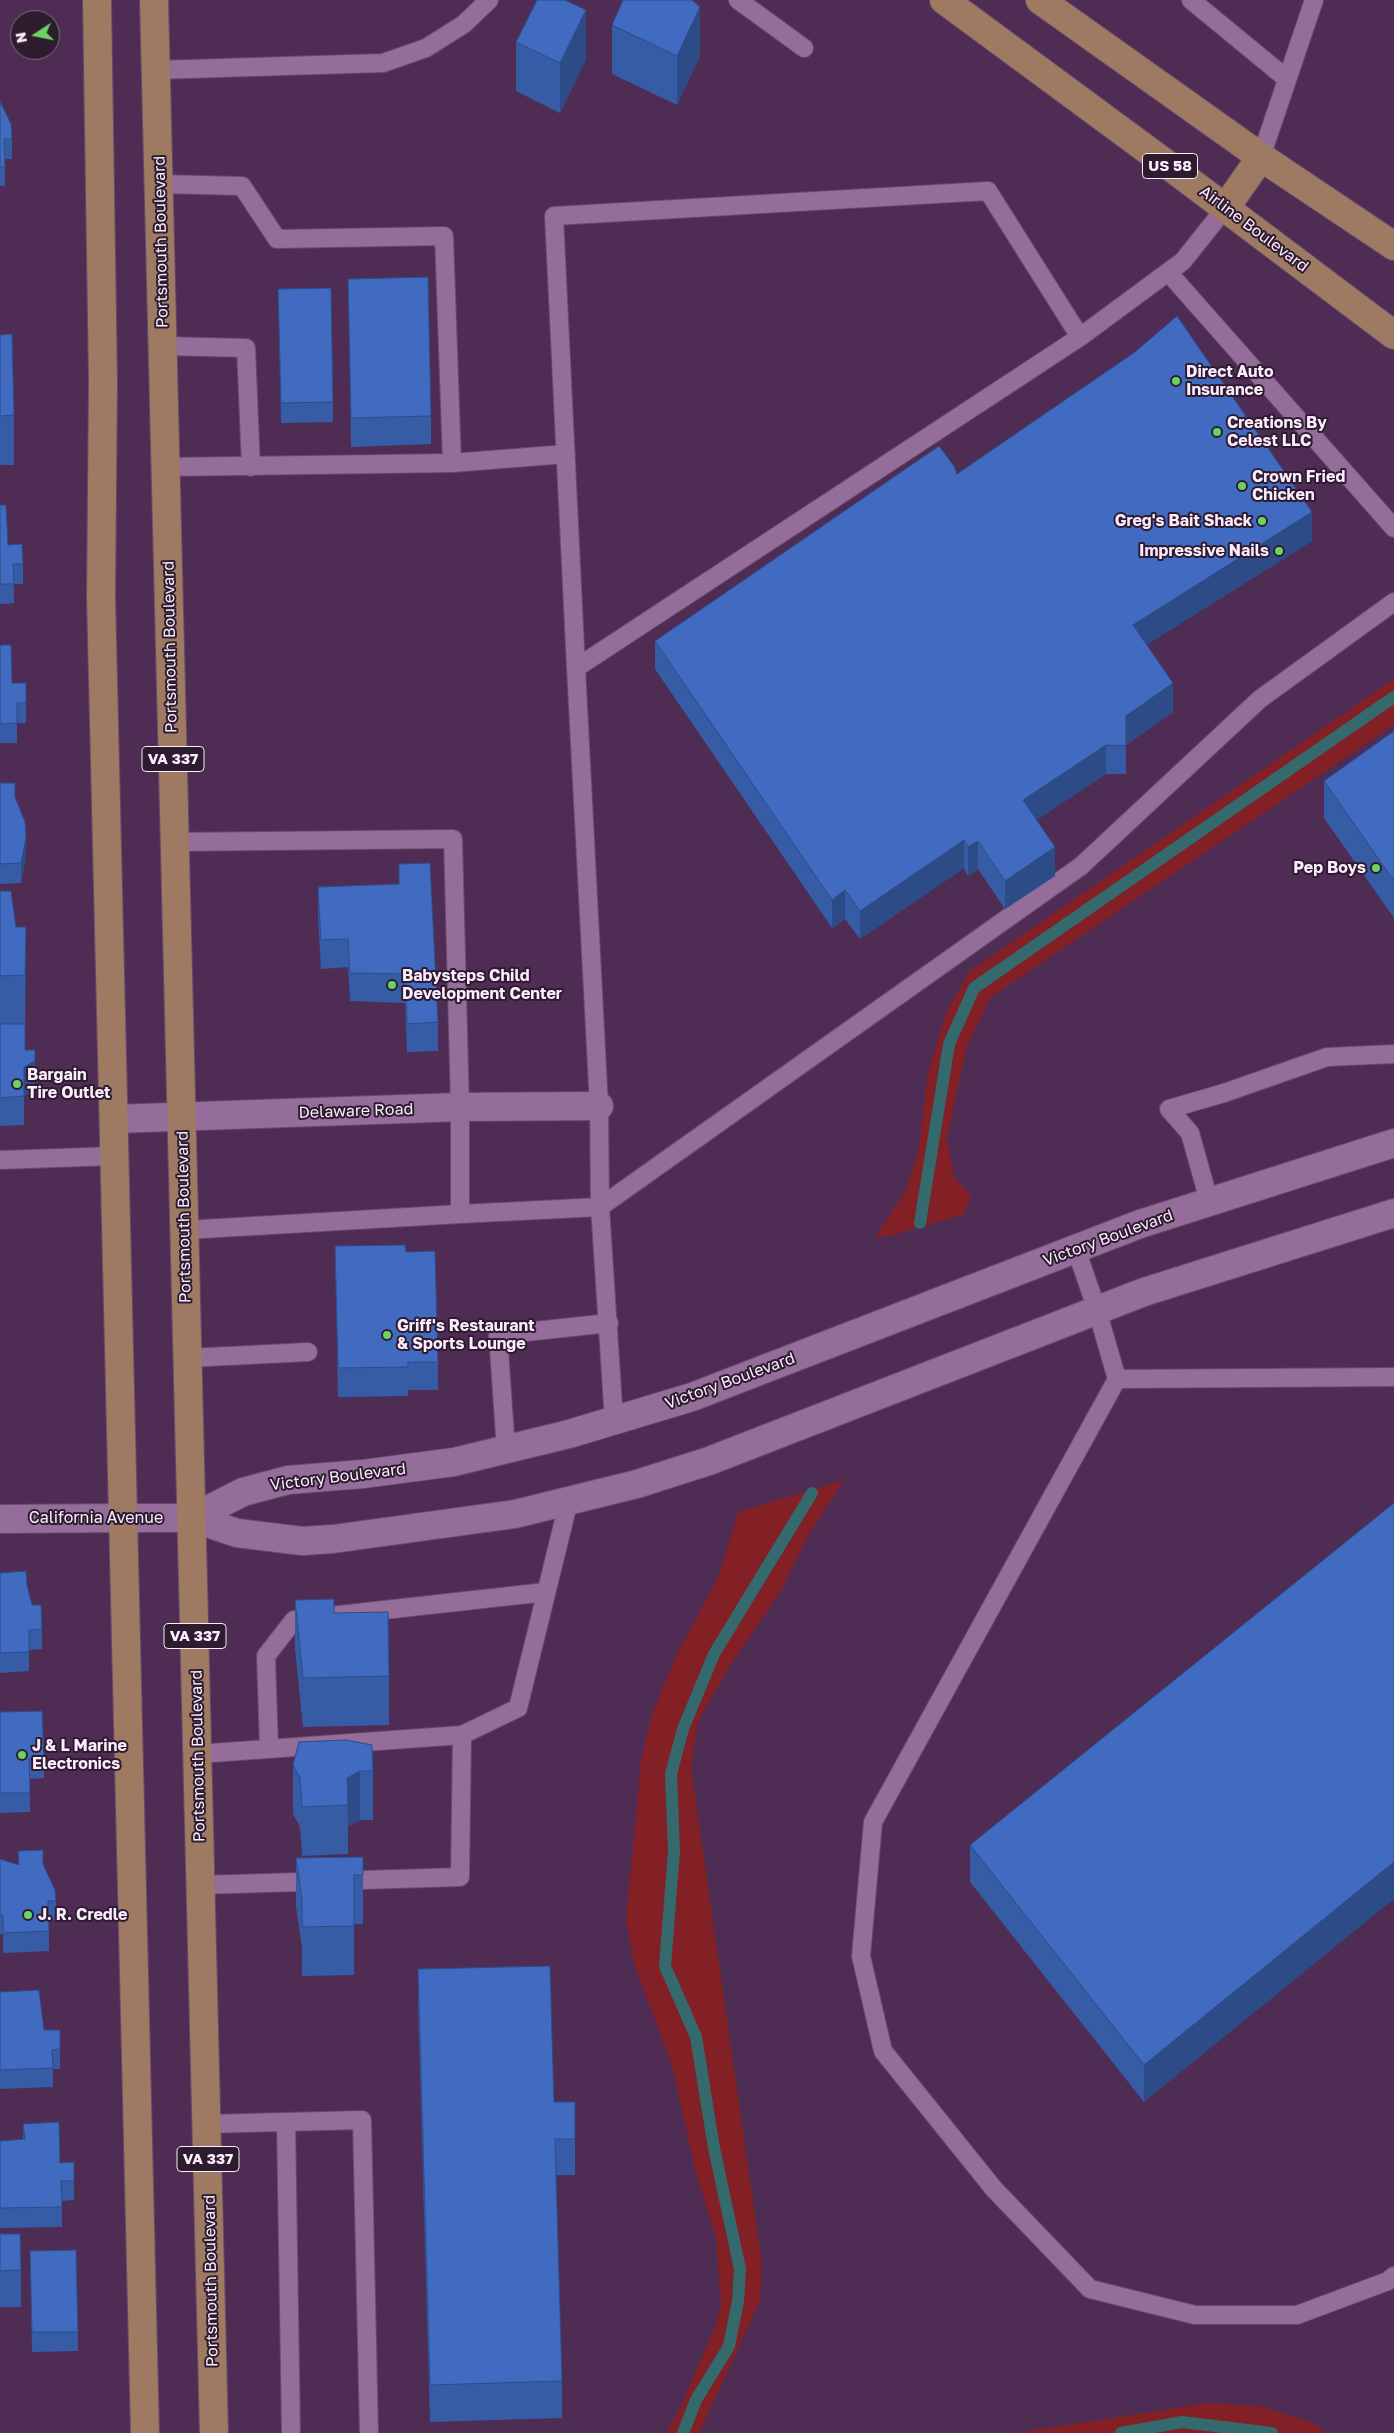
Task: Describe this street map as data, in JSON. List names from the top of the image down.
{
  "streets": {
    "main road": [
      "US 58",
      "Airline Boulevard",
      "Portsmouth Boulevard",
      "VA 337",
      "Delaware Road",
      "Victory Boulevard",
      "California Avenue"
    ]
  },
  "crossings": [
    ["Portsmouth Boulevard", "Delaware Road"],
    ["Portsmouth Boulevard", "Victory Boulevard"],
    ["Portsmouth Boulevard", "California Avenue"],
    ["Victory Boulevard", "California Avenue"]
  ],
  "places": [
    "Direct Auto Insurance",
    "Creations By Celest LLC",
    "Crown Fried Chicken",
    "Greg's Bait Shack",
    "Impressive Nails",
    "Pep Boys",
    "Babysteps Child Development Center",
    "Bargain Tire Outlet",
    "Griff's Restaurant & Sports Lounge",
    "J & L Marine Electronics",
    "J. R. Credle"
  ],
  "north": "left"
}
